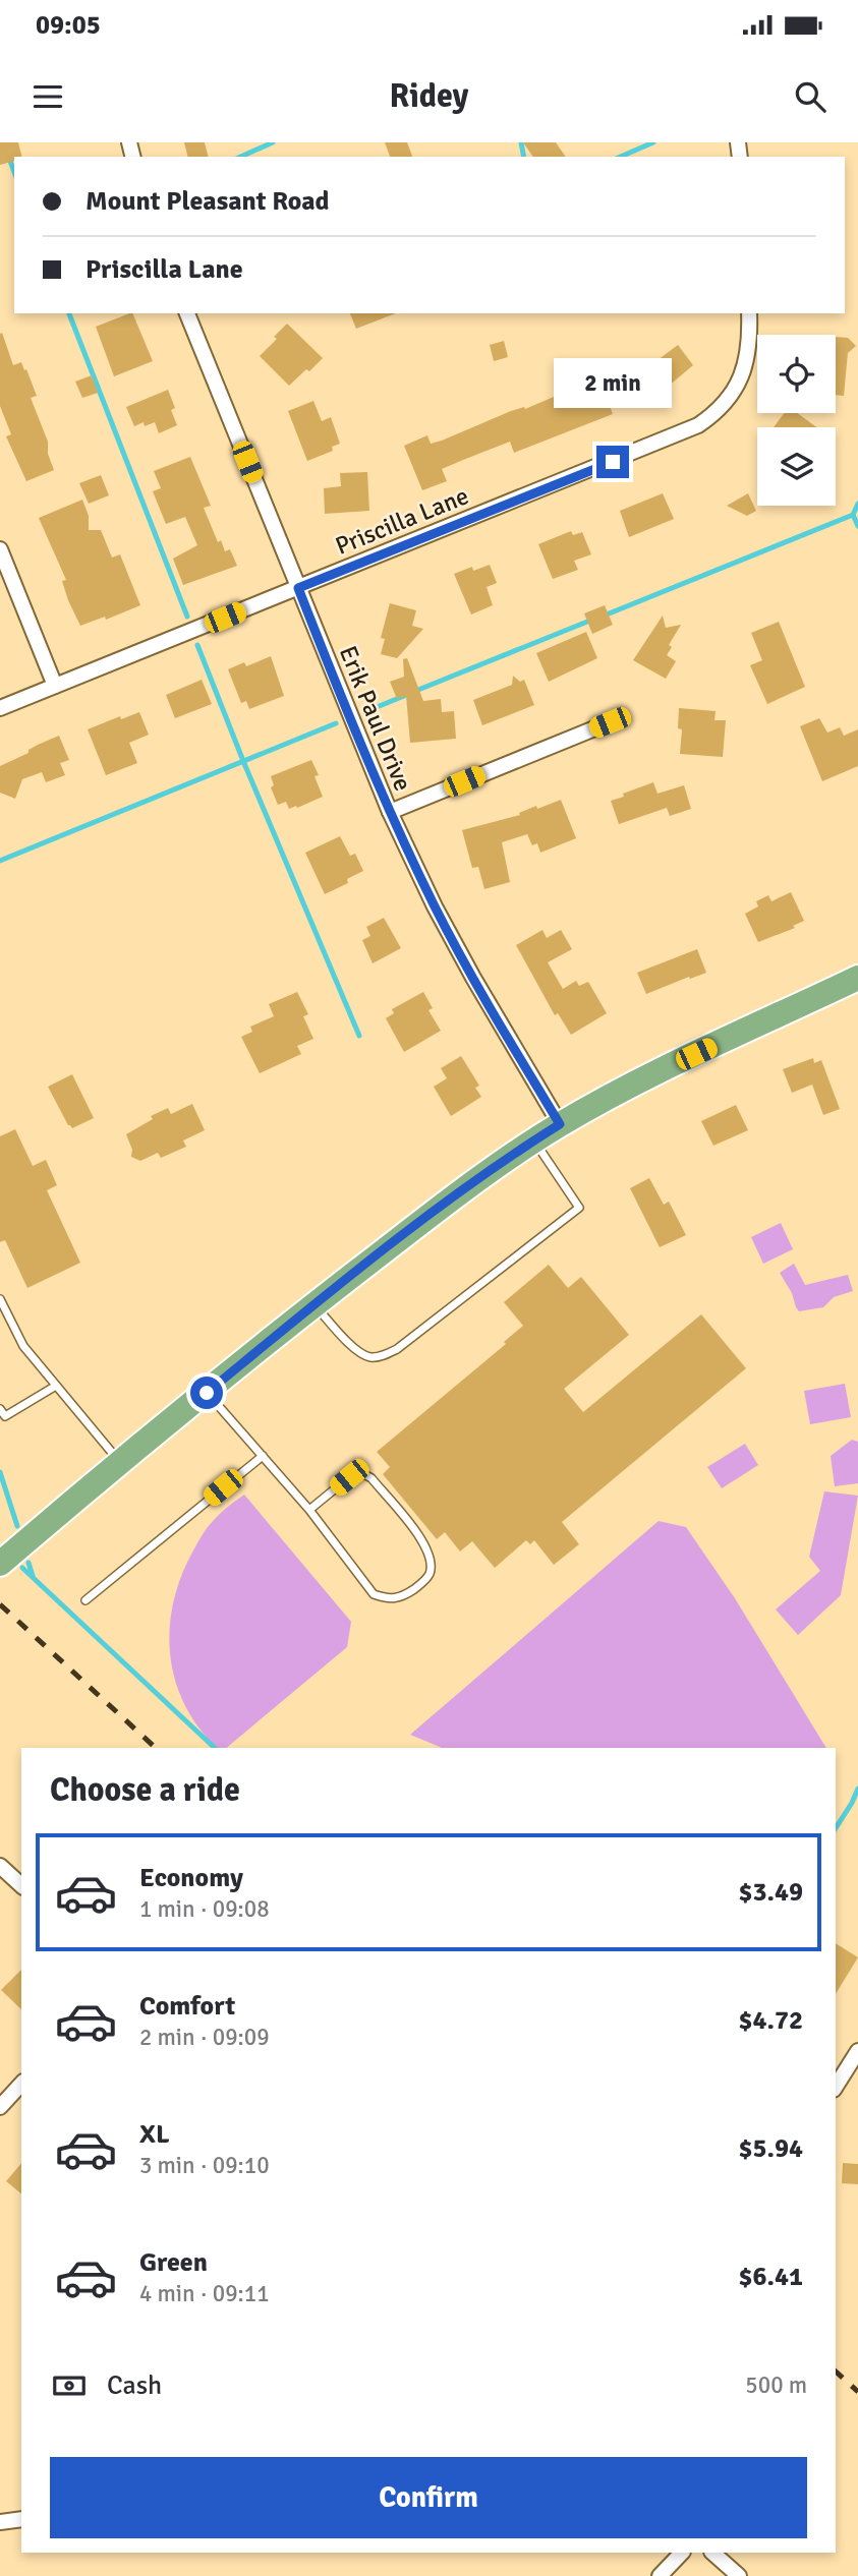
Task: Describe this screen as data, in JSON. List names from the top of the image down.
{
  "streets": {
    "street": ["Priscilla Lane", "Erik Paul Drive"]
  },
  "crossings": [
    ["Priscilla Lane", "Erik Paul Drive"]
  ],
  "page": {
    "status": "09:05",
    "header": "Ridey",
    "banner": ["Mount Pleasant Road", "Priscilla Lane"],
    "bubble": "2 min",
    "heading": "Choose a ride",
    "list": [
      {
        "name": "Economy",
        "note": "1 min · 09:08",
        "value": "$3.49"
      },
      {
        "name": "Comfort",
        "note": "2 min · 09:09",
        "value": "$4.72"
      },
      {
        "name": "XL",
        "note": "3 min · 09:10",
        "value": "$5.94"
      },
      {
        "name": "Green",
        "note": "4 min · 09:11",
        "value": "$6.41"
      }
    ],
    "pay": ["Cash", "500 m"],
    "buttons": "Confirm"
  }
}
